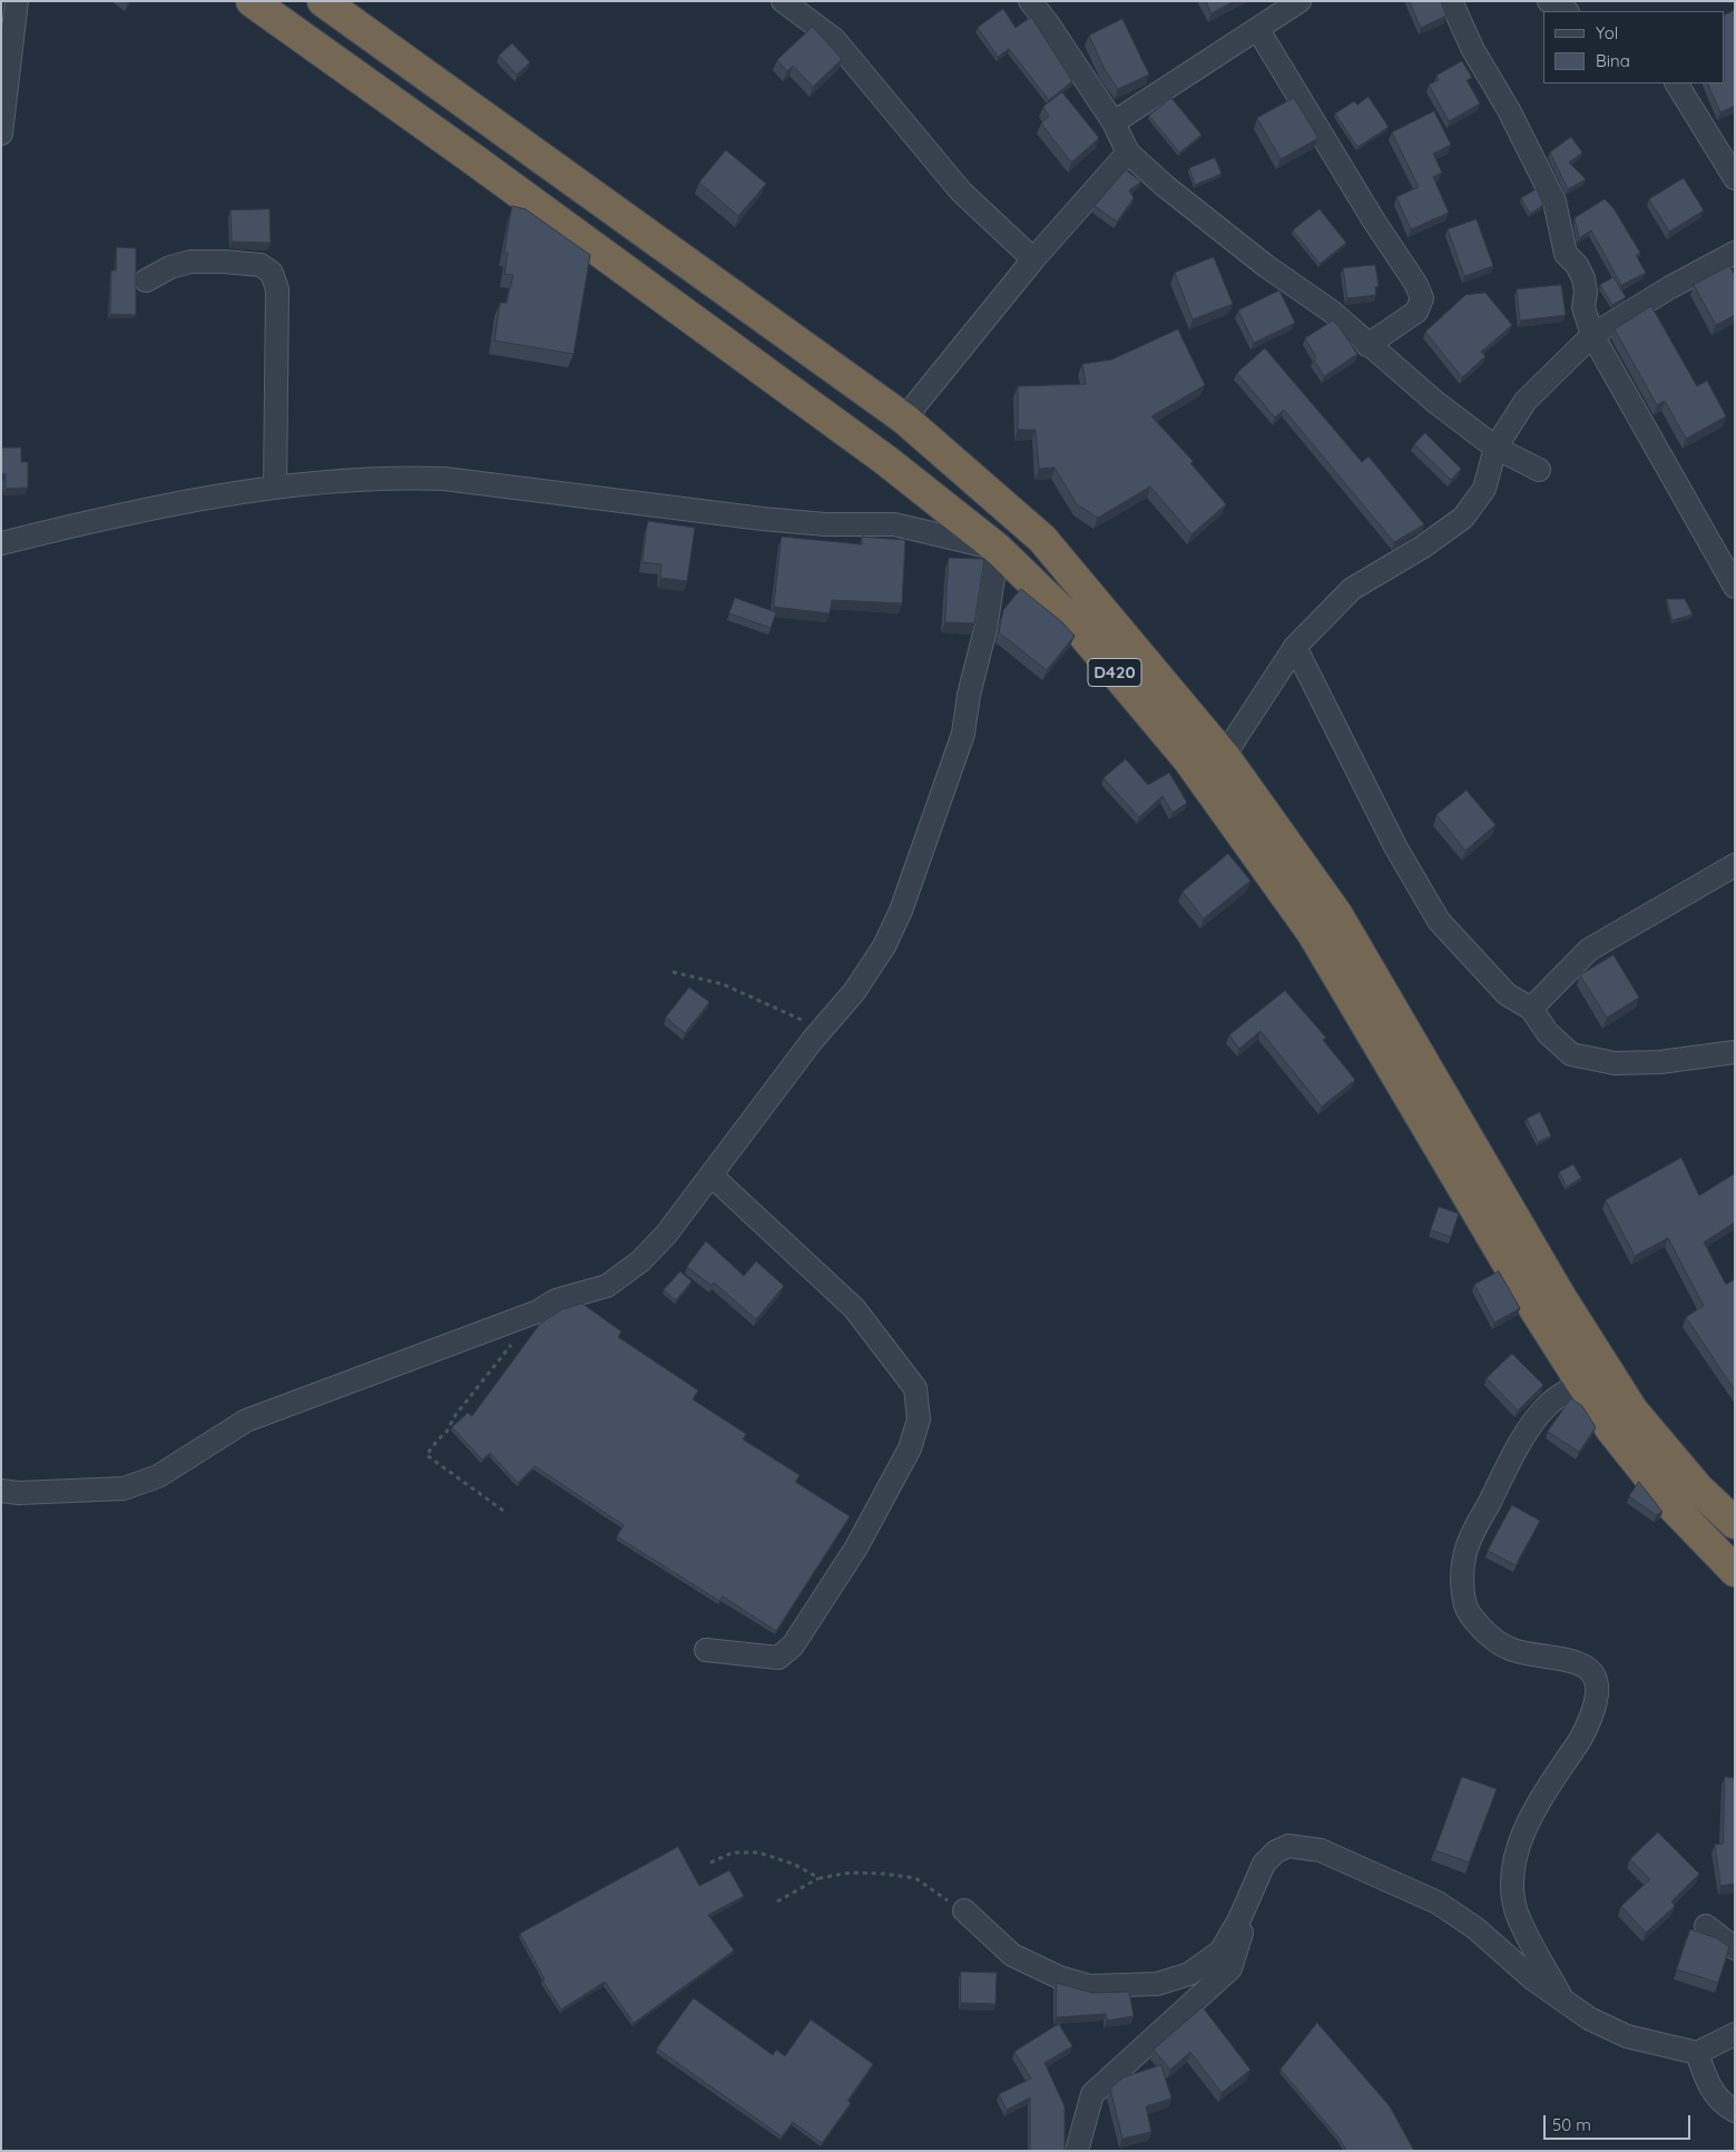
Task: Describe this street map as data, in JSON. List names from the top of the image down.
{
  "streets": {
    "highway": ["D420"]
  },
  "legend": ["Yol", "Bina"],
  "scale_bar": "50 m"
}
